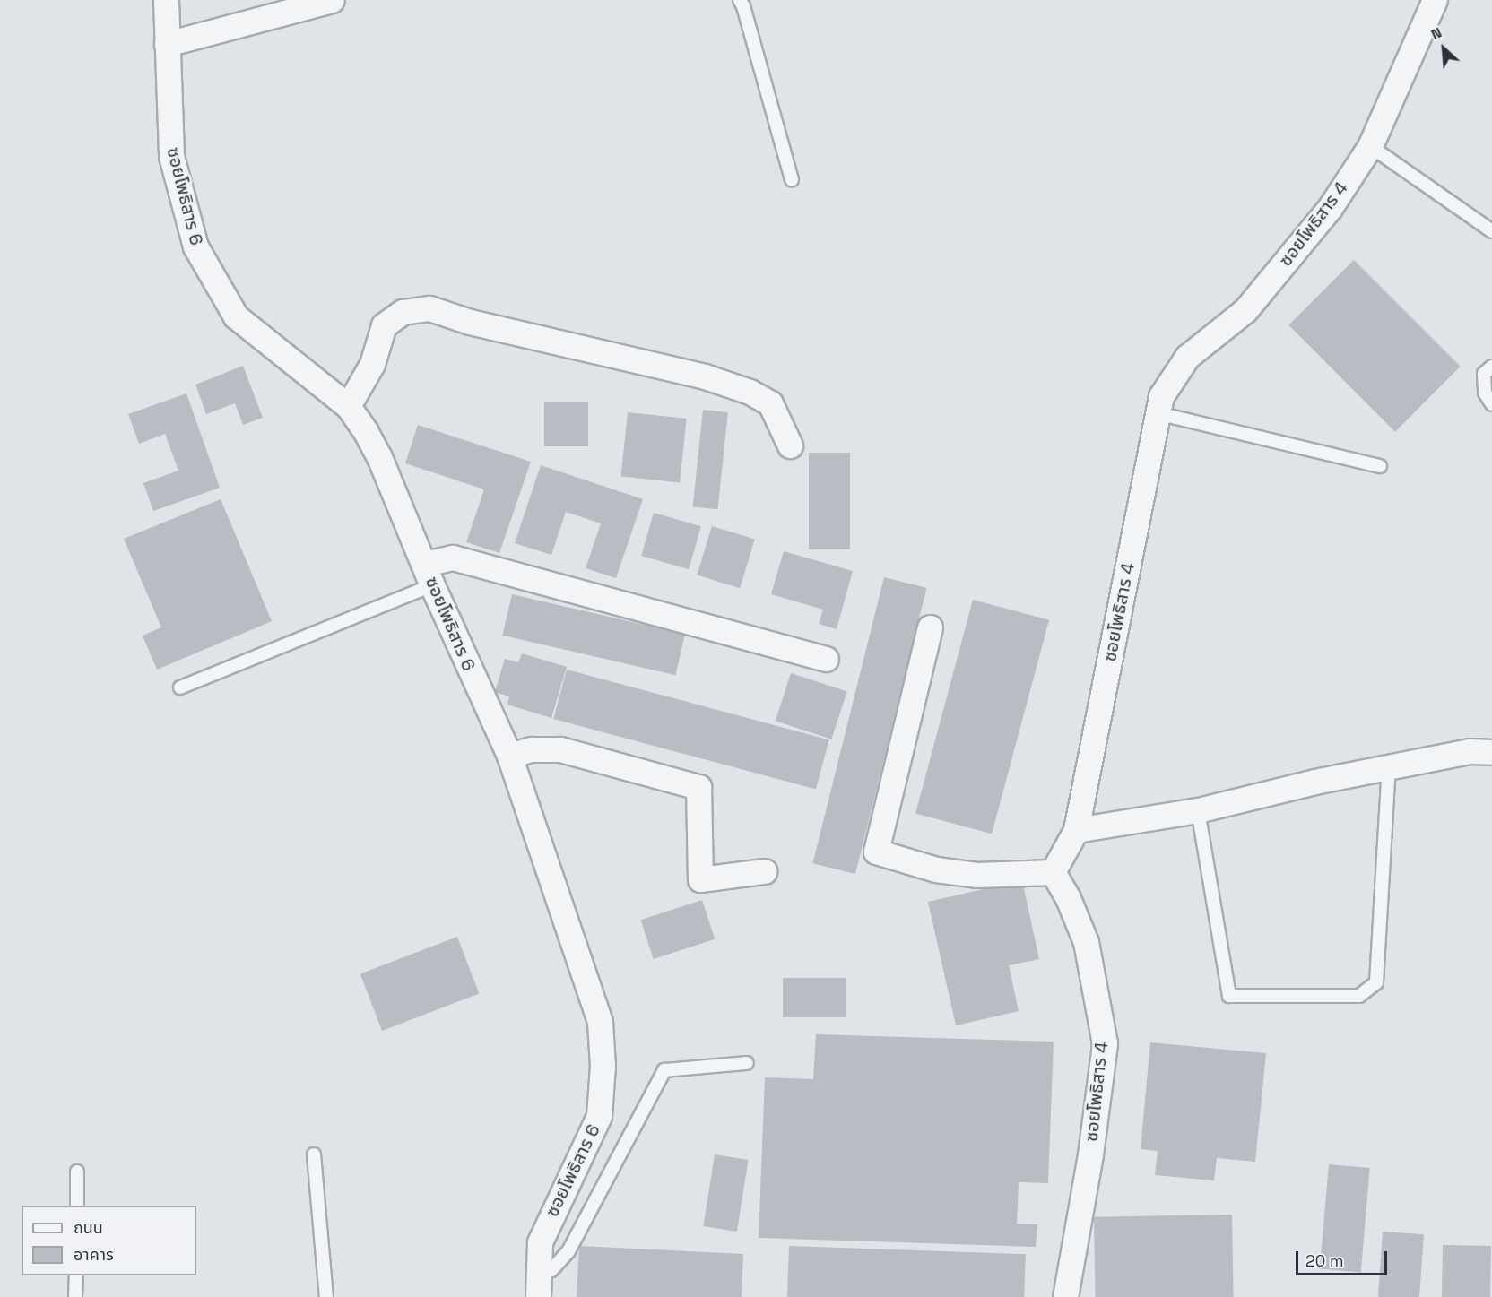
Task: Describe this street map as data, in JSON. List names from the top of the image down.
{
  "streets": {
    "street": ["ซอยโพธิสาร 6", "ซอยโพธิสาร 4"]
  },
  "legend": ["ถนน", "อาคาร"],
  "scale_bar": "20 m",
  "north": "top left"
}
